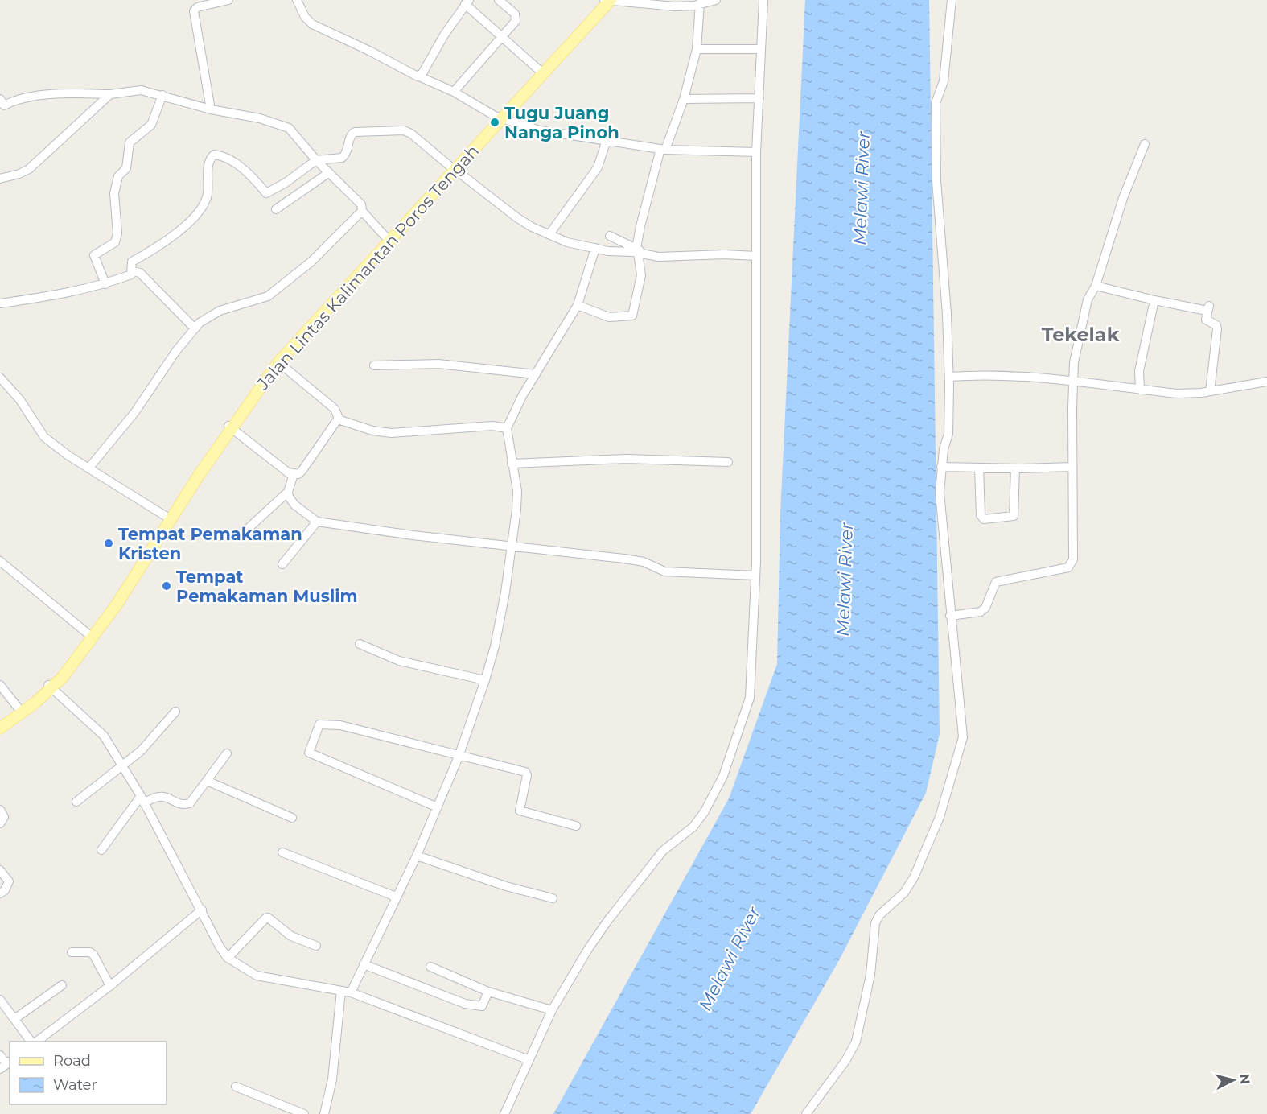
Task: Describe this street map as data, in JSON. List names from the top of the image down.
{
  "streets": {
    "main road": ["Jalan Lintas Kalimantan Poros Tengah"]
  },
  "districts": ["Tekelak"],
  "water": ["Melawi River"],
  "places": ["Tugu Juang Nanga Pinoh", "Tempat Pemakaman Kristen", "Tempat Pemakaman Muslim"],
  "legend": ["Road", "Water"],
  "north": "right"
}
